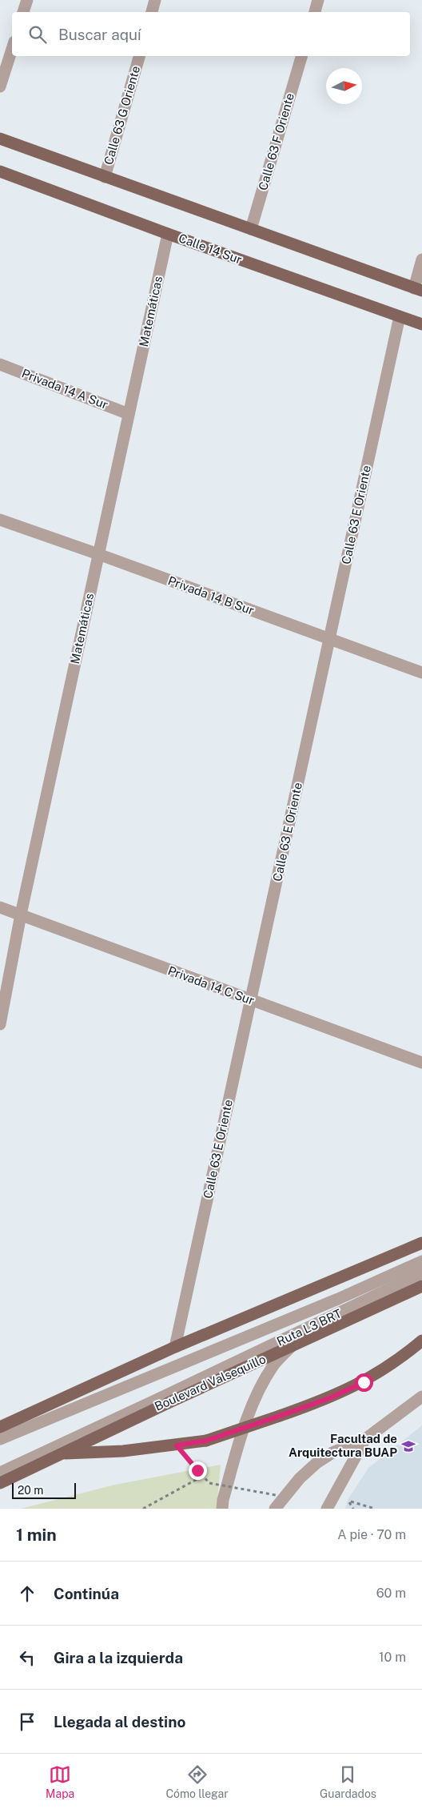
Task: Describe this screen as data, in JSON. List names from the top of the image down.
{
  "streets": {
    "main road": ["Calle 14 Sur", "Boulevard Valsequillo"],
    "street": [
      "Calle 63 G Oriente",
      "Calle 63 F Oriente",
      "Matemáticas",
      "Privada 14 A Sur",
      "Calle 63 E Oriente",
      "Privada 14 B Sur",
      "Privada 14 C Sur",
      "Ruta L3 BRT"
    ]
  },
  "crossings": [
    ["Calle 14 Sur", "Matemáticas"],
    ["Calle 14 Sur", "Calle 63 E Oriente"],
    ["Matemáticas", "Privada 14 A Sur"],
    ["Matemáticas", "Privada 14 B Sur"],
    ["Matemáticas", "Privada 14 C Sur"],
    ["Calle 63 E Oriente", "Privada 14 B Sur"],
    ["Calle 63 E Oriente", "Privada 14 C Sur"],
    ["Ruta L3 BRT", "Boulevard Valsequillo"]
  ],
  "places": {
    "school or university": ["Facultad de Arquitectura BUAP"]
  },
  "scale_bar": "20 m",
  "north": "right",
  "page": {
    "search": "Buscar aquí",
    "scale": "20 m",
    "heading": ["1 min", "A pie · 70 m"],
    "list": [
      ["Continúa", "60 m"],
      ["Gira a la izquierda", "10 m"],
      "Llegada al destino"
    ],
    "nav": ["Mapa", "Cómo llegar", "Guardados"]
  }
}
